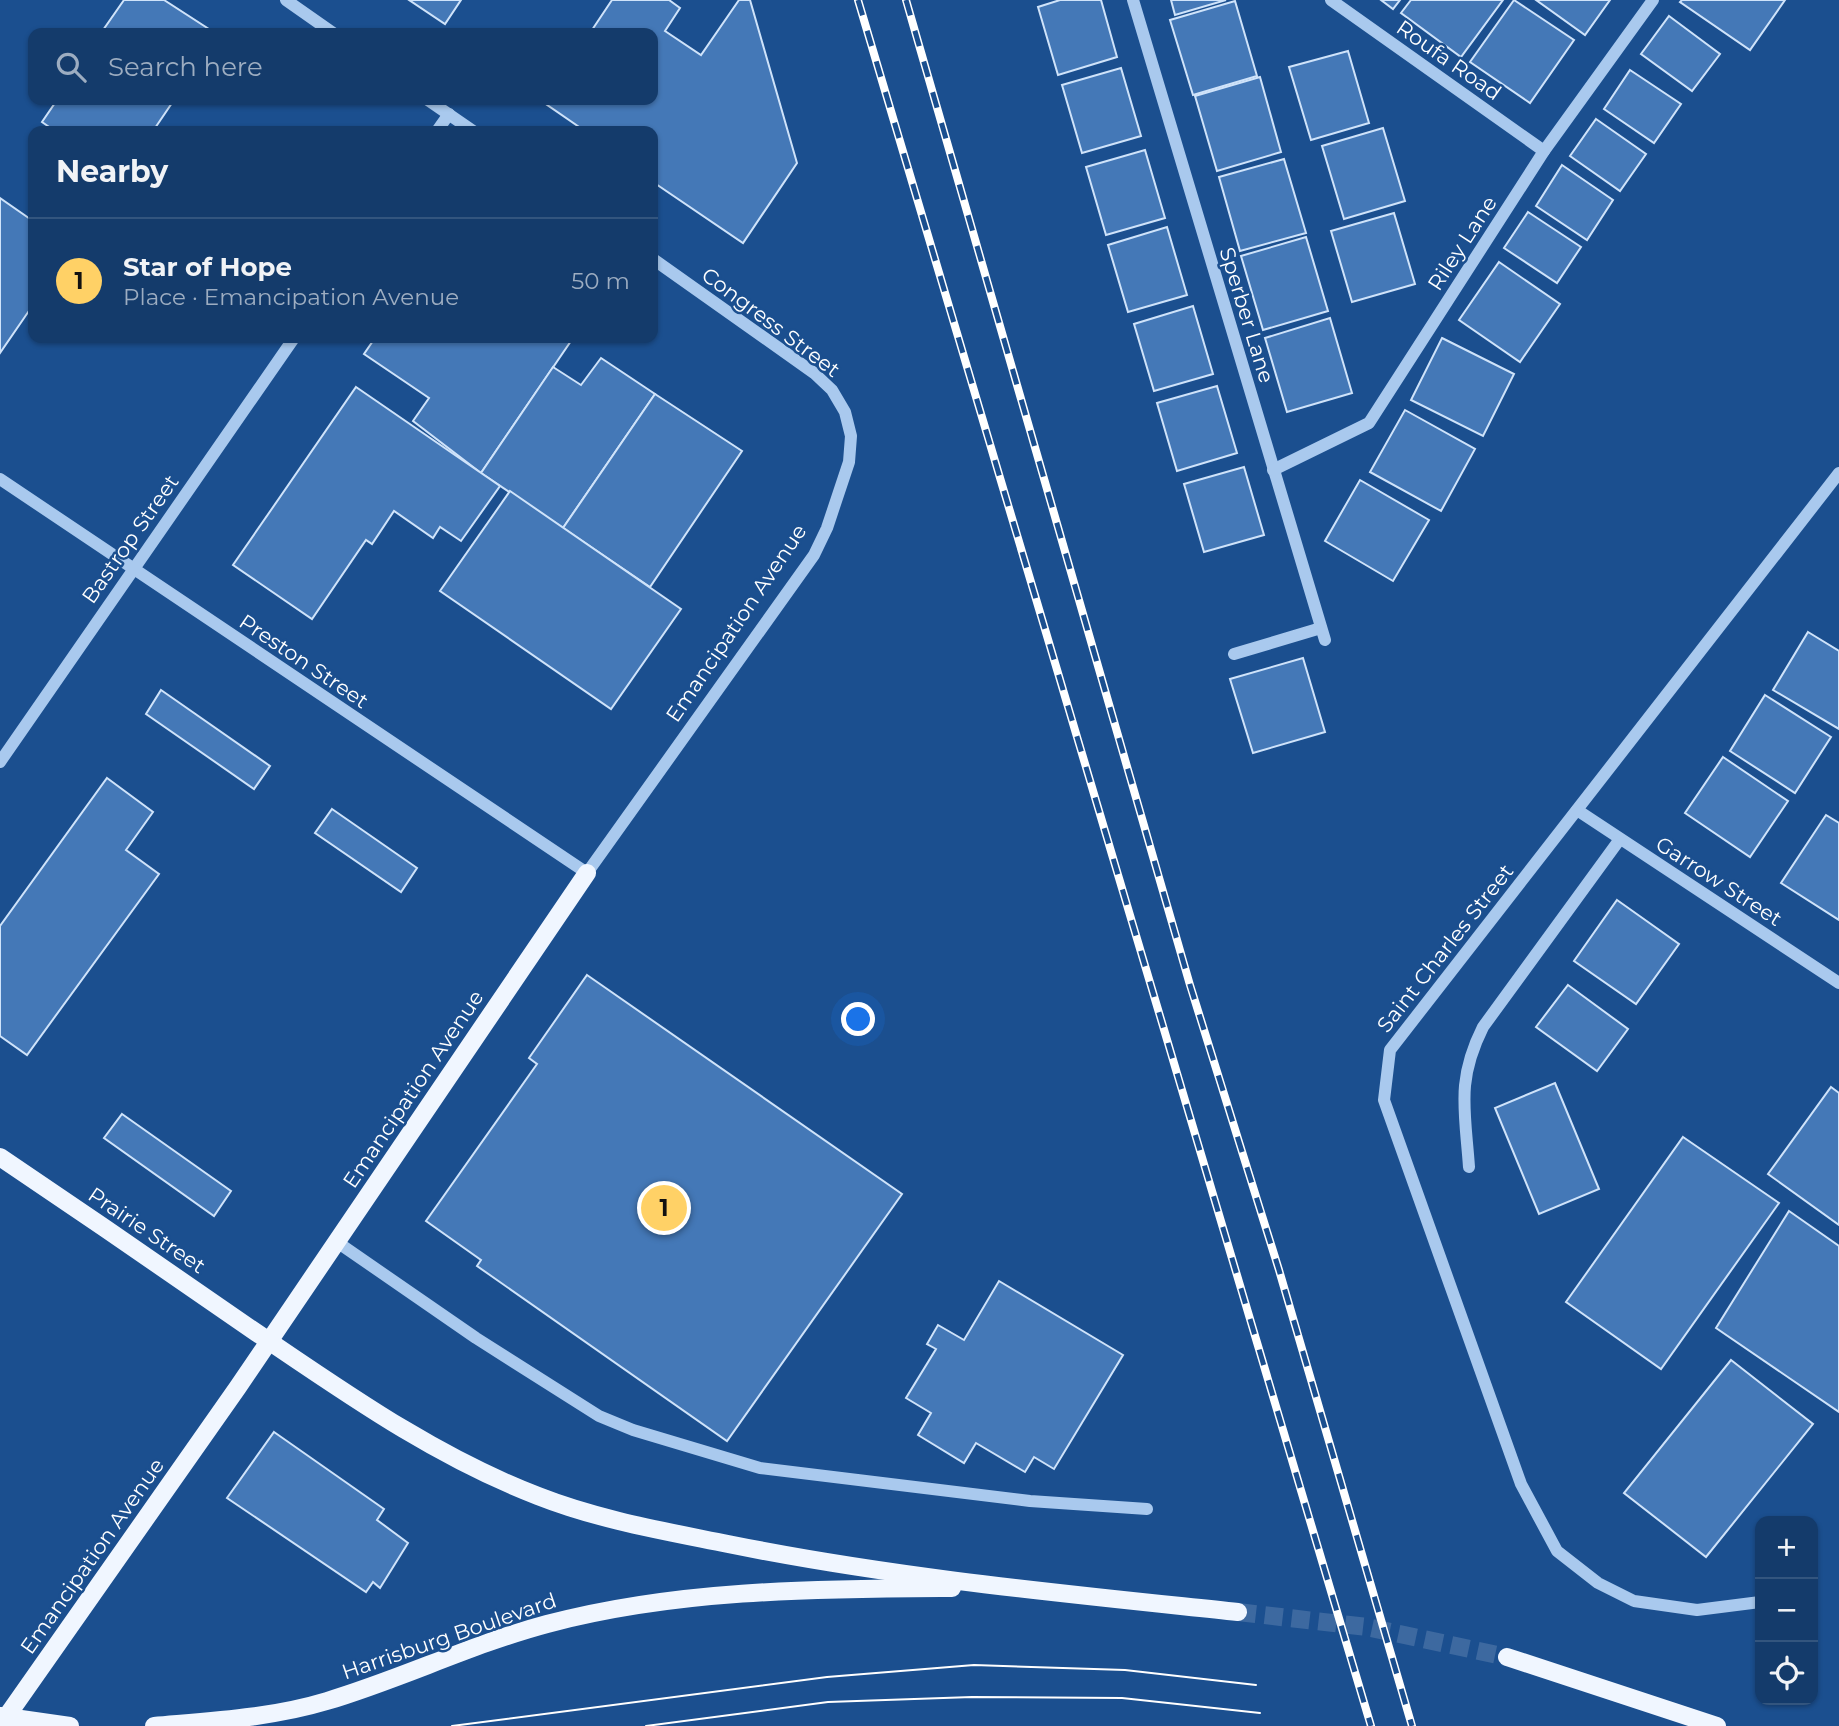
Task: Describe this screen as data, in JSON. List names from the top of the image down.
{
  "streets": {
    "main road": ["Emancipation Avenue", "Prairie Street", "Harrisburg Boulevard"],
    "street": [
      "Roufa Road",
      "Riley Lane",
      "Sperber Lane",
      "Congress Street",
      "Bastrop Street",
      "Preston Street",
      "Garrow Street",
      "Saint Charles Street"
    ]
  },
  "crossings": [
    ["Roufa Road", "Riley Lane"],
    ["Riley Lane", "Sperber Lane"],
    ["Congress Street", "Emancipation Avenue"],
    ["Bastrop Street", "Preston Street"],
    ["Emancipation Avenue", "Preston Street"],
    ["Emancipation Avenue", "Prairie Street"],
    ["Emancipation Avenue", "Harrisburg Boulevard"],
    ["Garrow Street", "Saint Charles Street"],
    ["Prairie Street", "Harrisburg Boulevard"]
  ],
  "page": {
    "search": "Search here",
    "heading": "Nearby",
    "list": [
      {
        "mark": "1",
        "name": "Star of Hope",
        "note": "Place · Emancipation Avenue",
        "value": "50 m"
      }
    ],
    "pins": "1",
    "map_buttons": ["+", "−"]
  }
}
